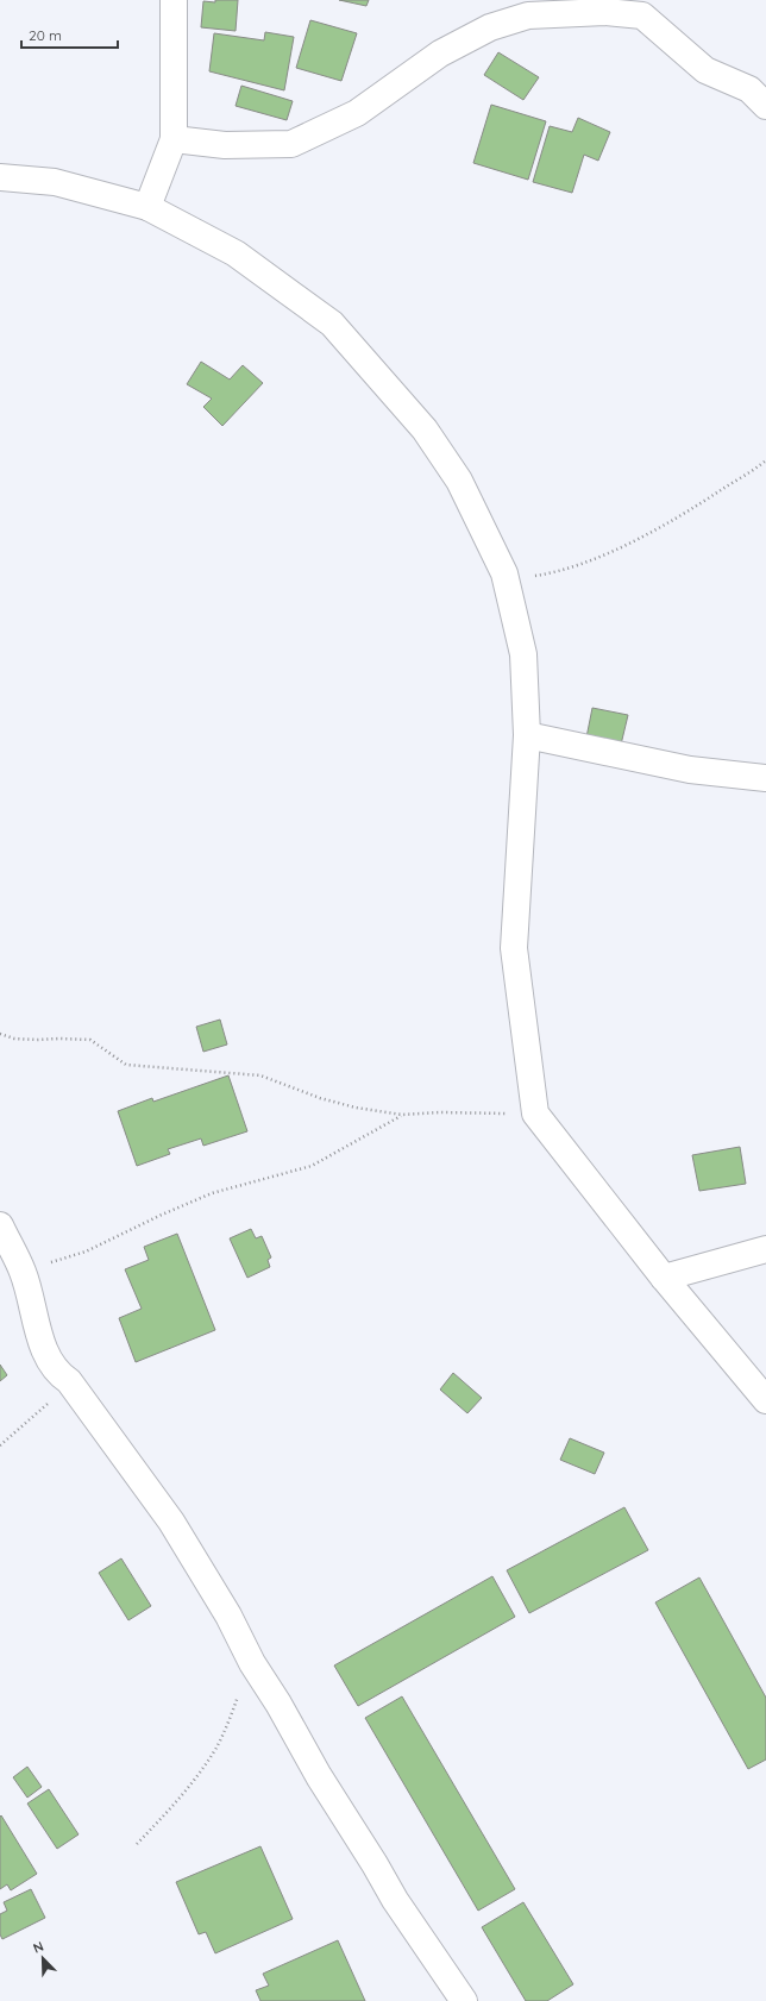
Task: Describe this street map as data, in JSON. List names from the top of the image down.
{
  "scale_bar": "20 m",
  "north": "top left"
}
